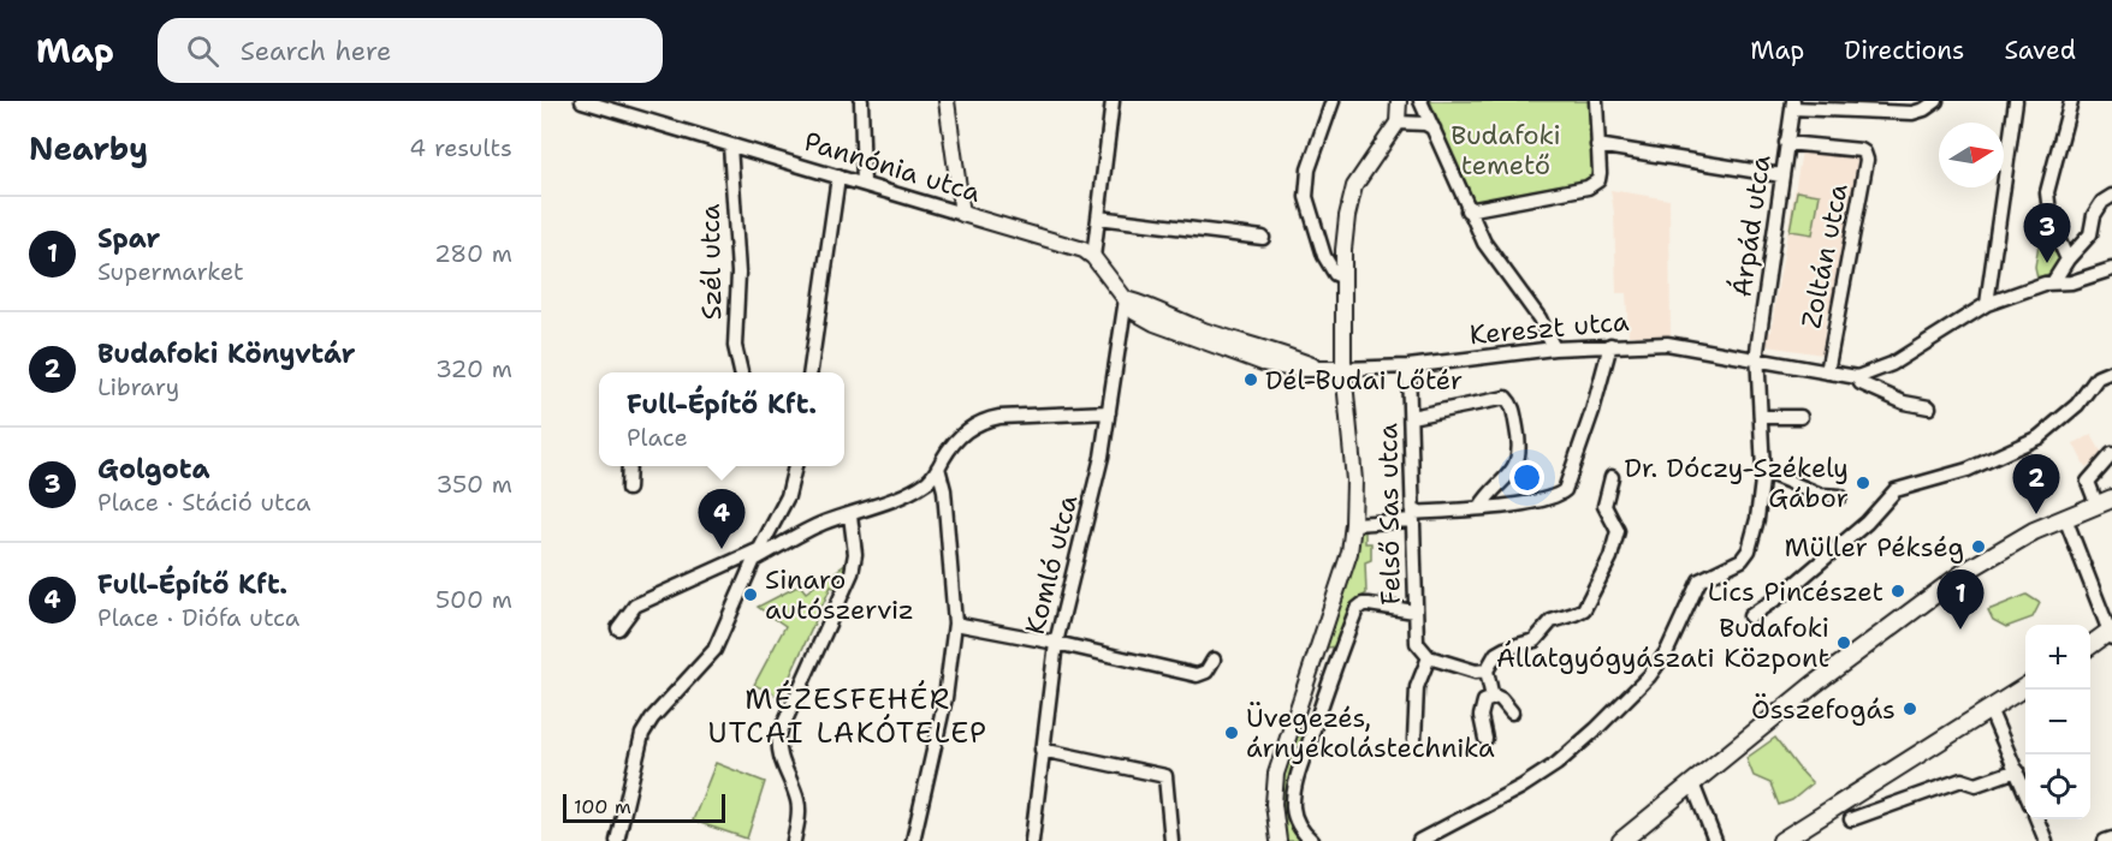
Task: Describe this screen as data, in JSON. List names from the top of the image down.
{
  "streets": {
    "street": [
      "Pannónia utca",
      "Árpád utca",
      "Zoltán utca",
      "Szél utca",
      "Kereszt utca",
      "Felső Sas utca",
      "Komló utca"
    ]
  },
  "crossings": [
    ["Pannónia utca", "Szél utca"],
    ["Pannónia utca", "Komló utca"],
    ["Árpád utca", "Zoltán utca"],
    ["Árpád utca", "Kereszt utca"],
    ["Zoltán utca", "Kereszt utca"],
    ["Kereszt utca", "Felső Sas utca"]
  ],
  "districts": ["MÉZESFEHÉR UTCAI LAKÓTELEP"],
  "parks": ["Budafoki temető"],
  "places": [
    "Dél-Budai Lőtér",
    "Dr. Dóczy-Székely Gábor",
    "Müller Pékség",
    "Lics Pincészet",
    "Sinaro autószerviz",
    "Budafoki Állatgyógyászati Központ",
    "Összefogás",
    "Üvegezés, árnyékolástechnika"
  ],
  "scale_bar": "100 m",
  "north": "right",
  "page": {
    "header": "Map",
    "search": "Search here",
    "nav": ["Map", "Directions", "Saved"],
    "heading": ["Nearby", "4 results"],
    "list": [
      {
        "mark": "1",
        "name": "Spar",
        "note": "Supermarket",
        "value": "280 m"
      },
      {
        "mark": "2",
        "name": "Budafoki Könyvtár",
        "note": "Library",
        "value": "320 m"
      },
      {
        "mark": "3",
        "name": "Golgota",
        "note": "Place · Stáció utca",
        "value": "350 m"
      },
      {
        "mark": "4",
        "name": "Full-Építő Kft.",
        "note": "Place · Diófa utca",
        "value": "500 m"
      }
    ],
    "pins": [
      "3",
      "2",
      "4",
      "1"
    ],
    "popup": ["Full-Építő Kft.", "Place"],
    "map_buttons": ["+", "−"],
    "scale": "100 m"
  }
}
